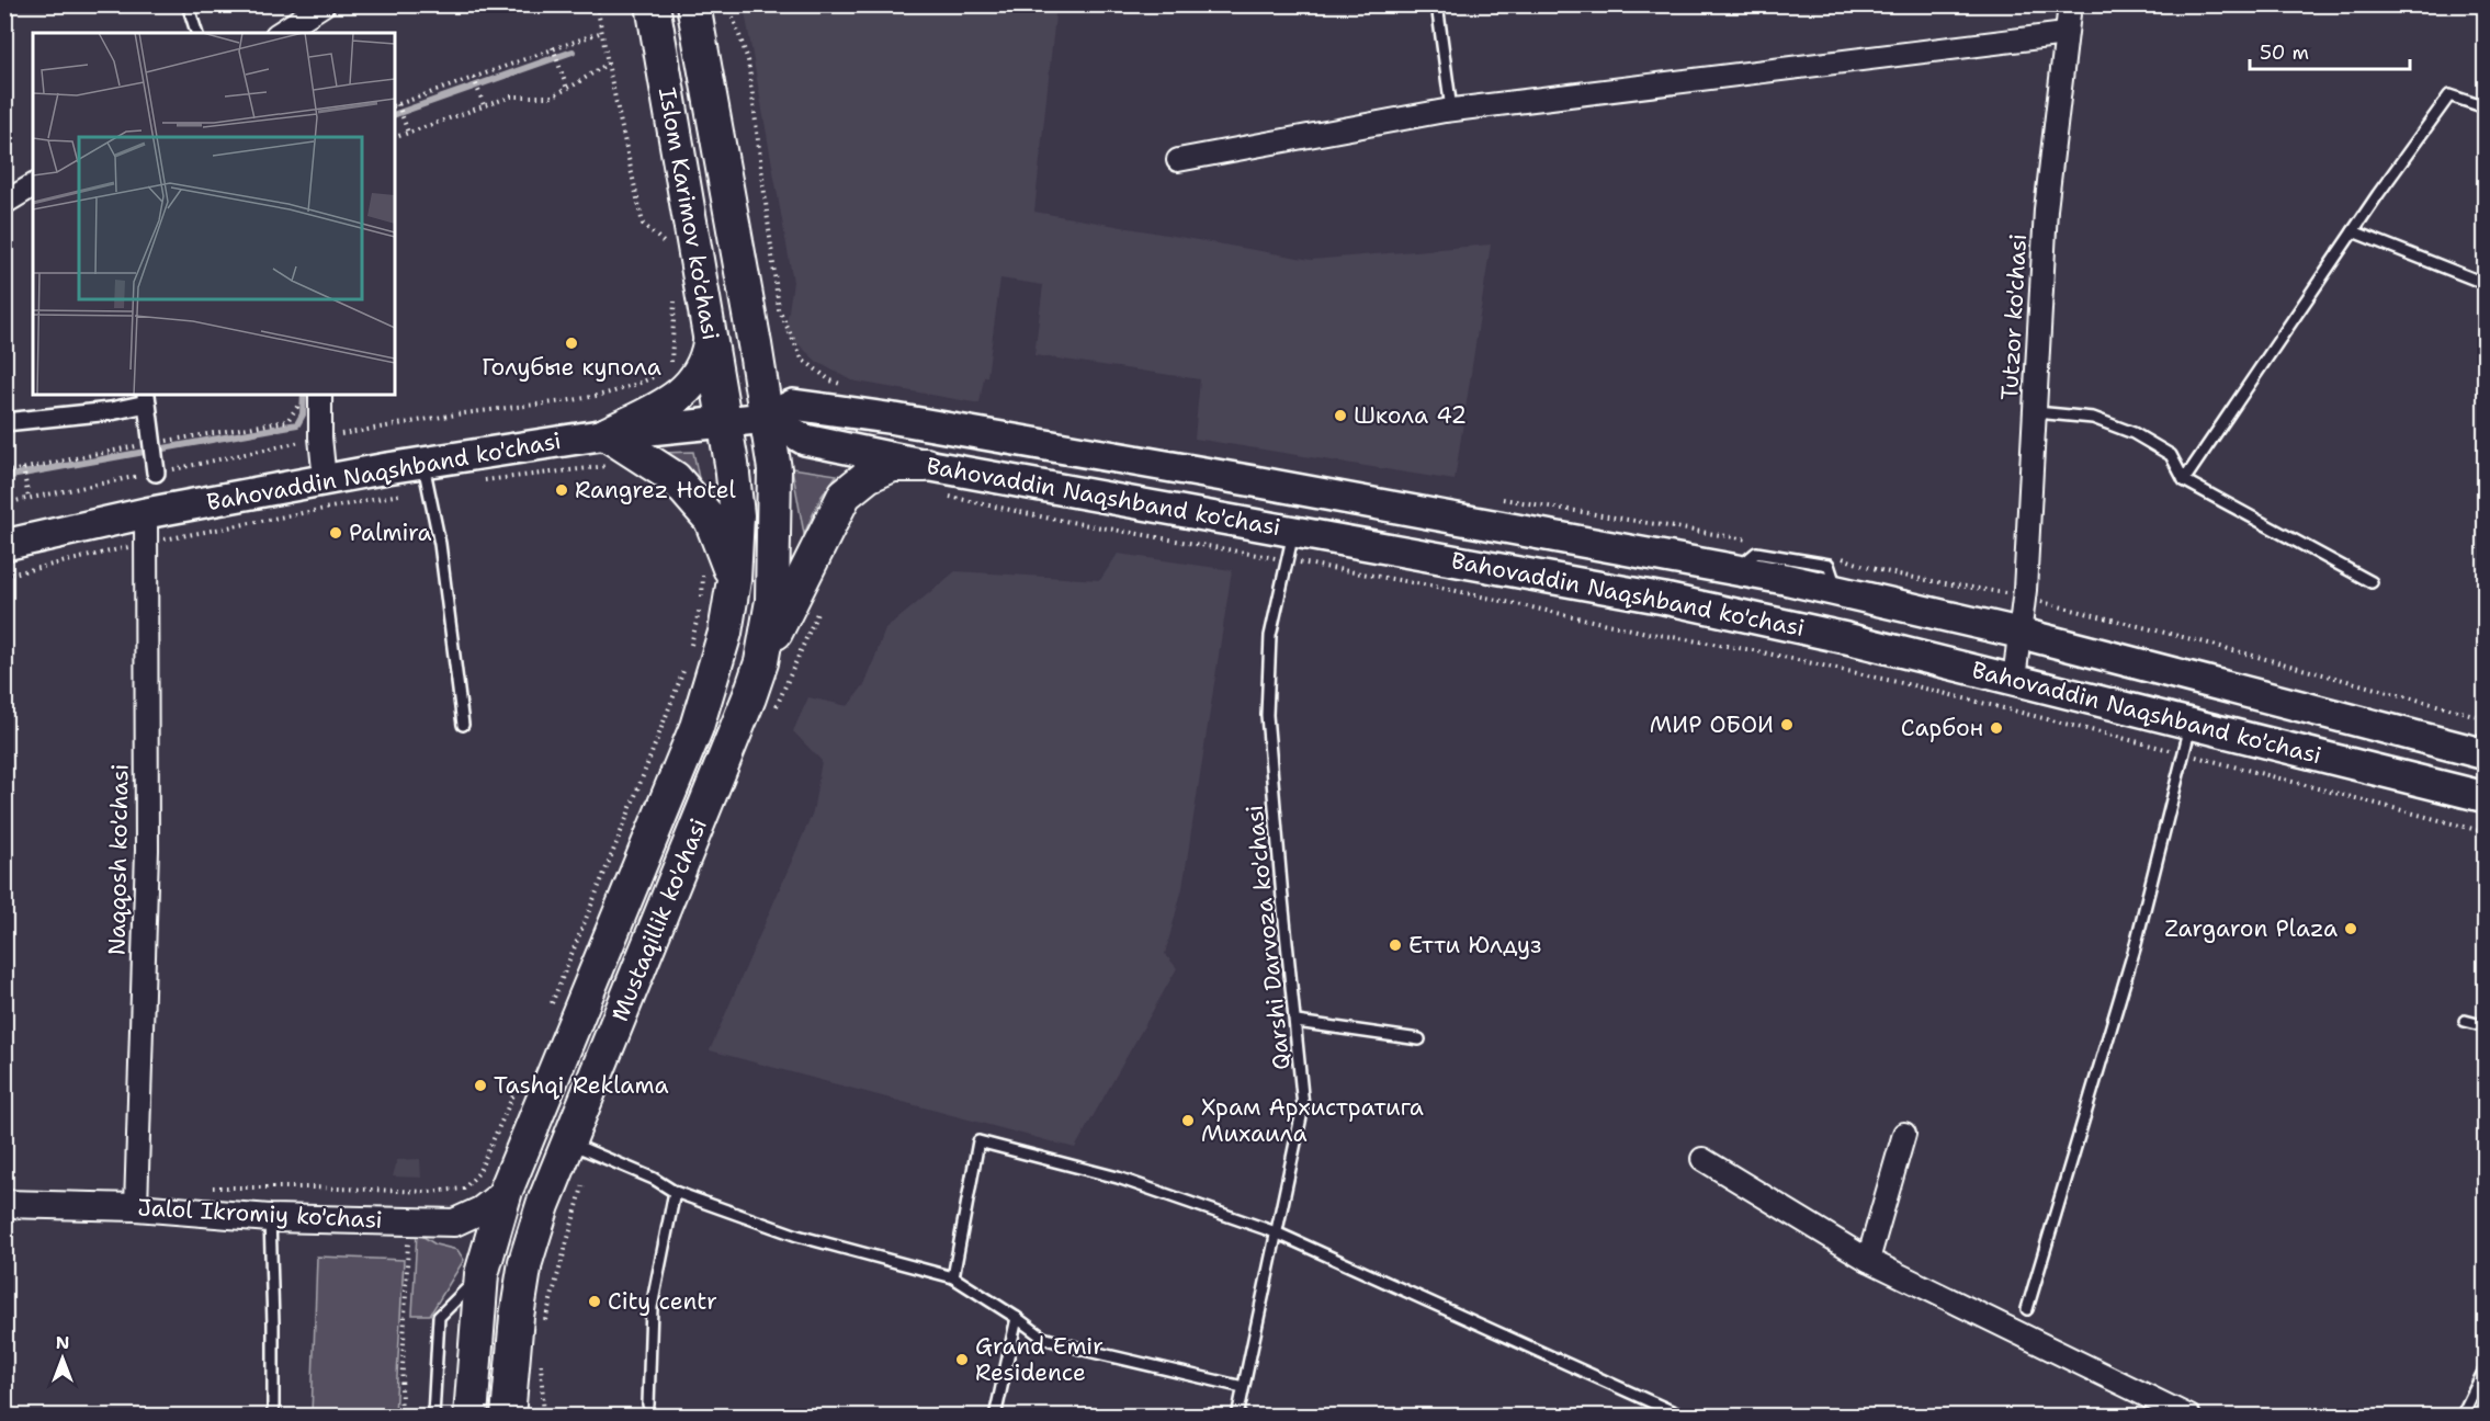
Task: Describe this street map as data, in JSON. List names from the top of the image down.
{
  "streets": {
    "main road": ["Islom Karimov ko'chasi", "Bahovaddin Naqshband ko'chasi", "Mustaqillik ko'chasi"],
    "street": ["Tutzor ko'chasi", "Naqqosh ko'chasi", "Jalol Ikromiy ko'chasi"],
    "lane": ["Qarshi Darvoza ko'chasi"]
  },
  "crossings": [
    ["Islom Karimov ko'chasi", "Bahovaddin Naqshband ko'chasi"],
    ["Islom Karimov ko'chasi", "Mustaqillik ko'chasi"],
    ["Tutzor ko'chasi", "Bahovaddin Naqshband ko'chasi"],
    ["Bahovaddin Naqshband ko'chasi", "Naqqosh ko'chasi"],
    ["Bahovaddin Naqshband ko'chasi", "Mustaqillik ko'chasi"],
    ["Bahovaddin Naqshband ko'chasi", "Qarshi Darvoza ko'chasi"],
    ["Naqqosh ko'chasi", "Jalol Ikromiy ko'chasi"],
    ["Mustaqillik ko'chasi", "Jalol Ikromiy ko'chasi"]
  ],
  "places": [
    "Голубые купола",
    "Школа 42",
    "Rangrez Hotel",
    "Palmira",
    "МИР ОБОИ",
    "Сарбон",
    "Zargaron Plaza",
    "Етти Юлдуз",
    "Tashqi Reklama",
    "Храм Архистратига Михаила",
    "City centr",
    "Grand Emir Residence"
  ],
  "scale_bar": "50 m",
  "north": "top"
}
